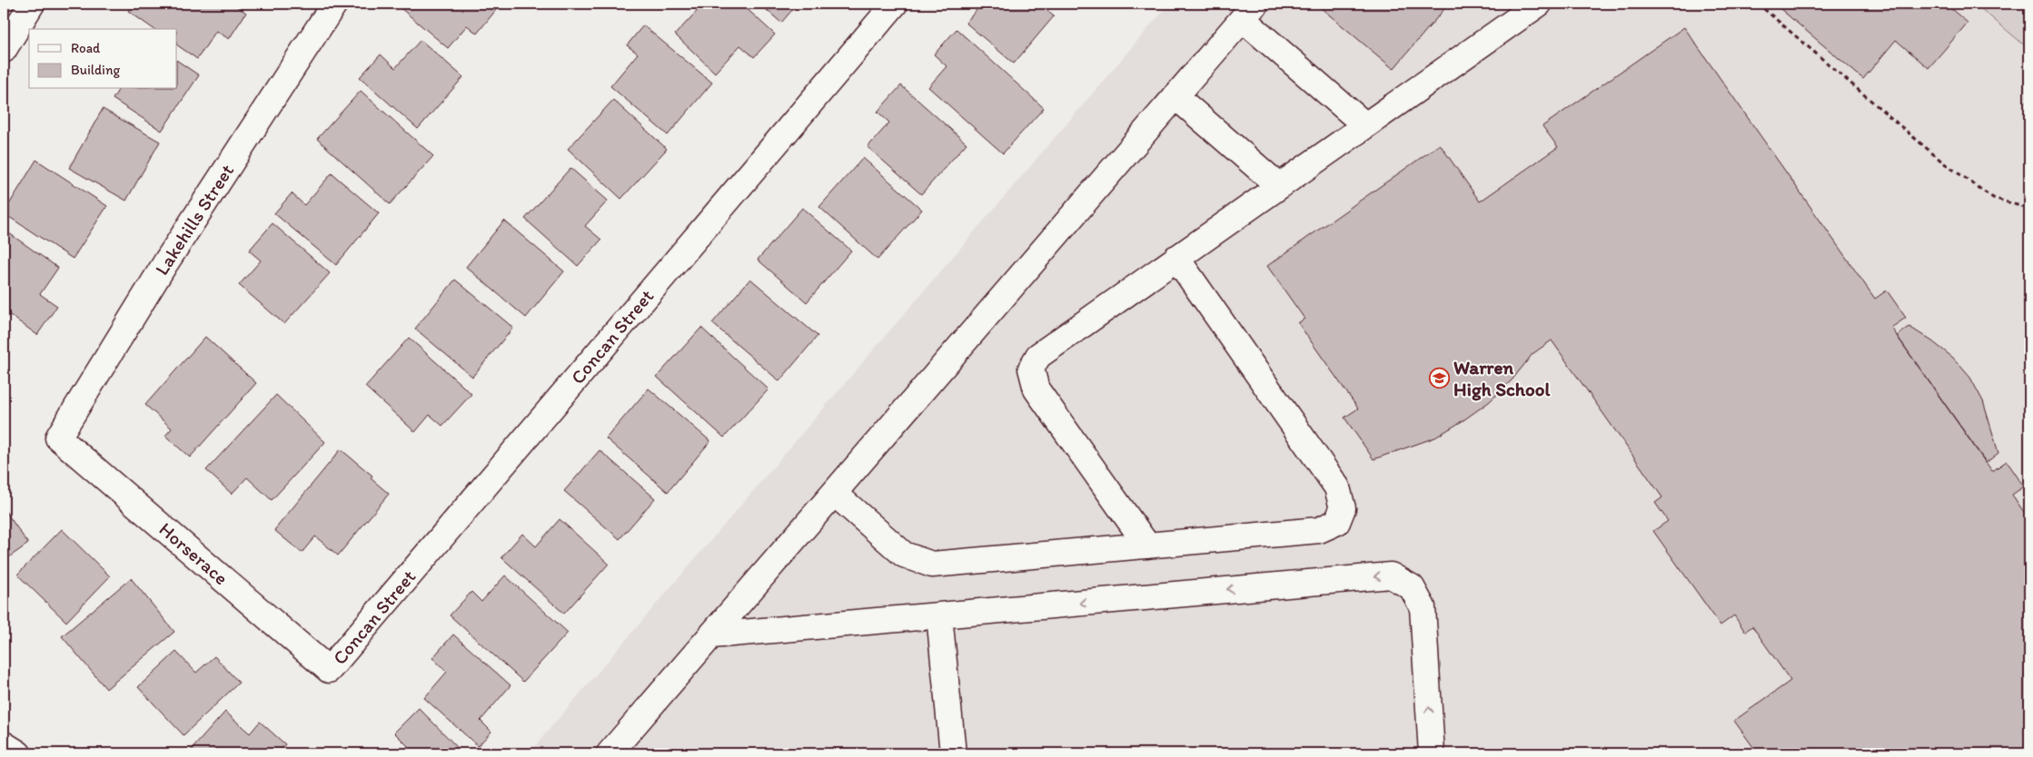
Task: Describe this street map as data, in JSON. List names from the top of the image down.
{
  "streets": {
    "street": ["Lakehills Street", "Concan Street", "Horserace"]
  },
  "crossings": [
    ["Lakehills Street", "Horserace"],
    ["Concan Street", "Horserace"]
  ],
  "places": {
    "school or university": ["Warren High School"]
  },
  "legend": ["Road", "Building"]
}
